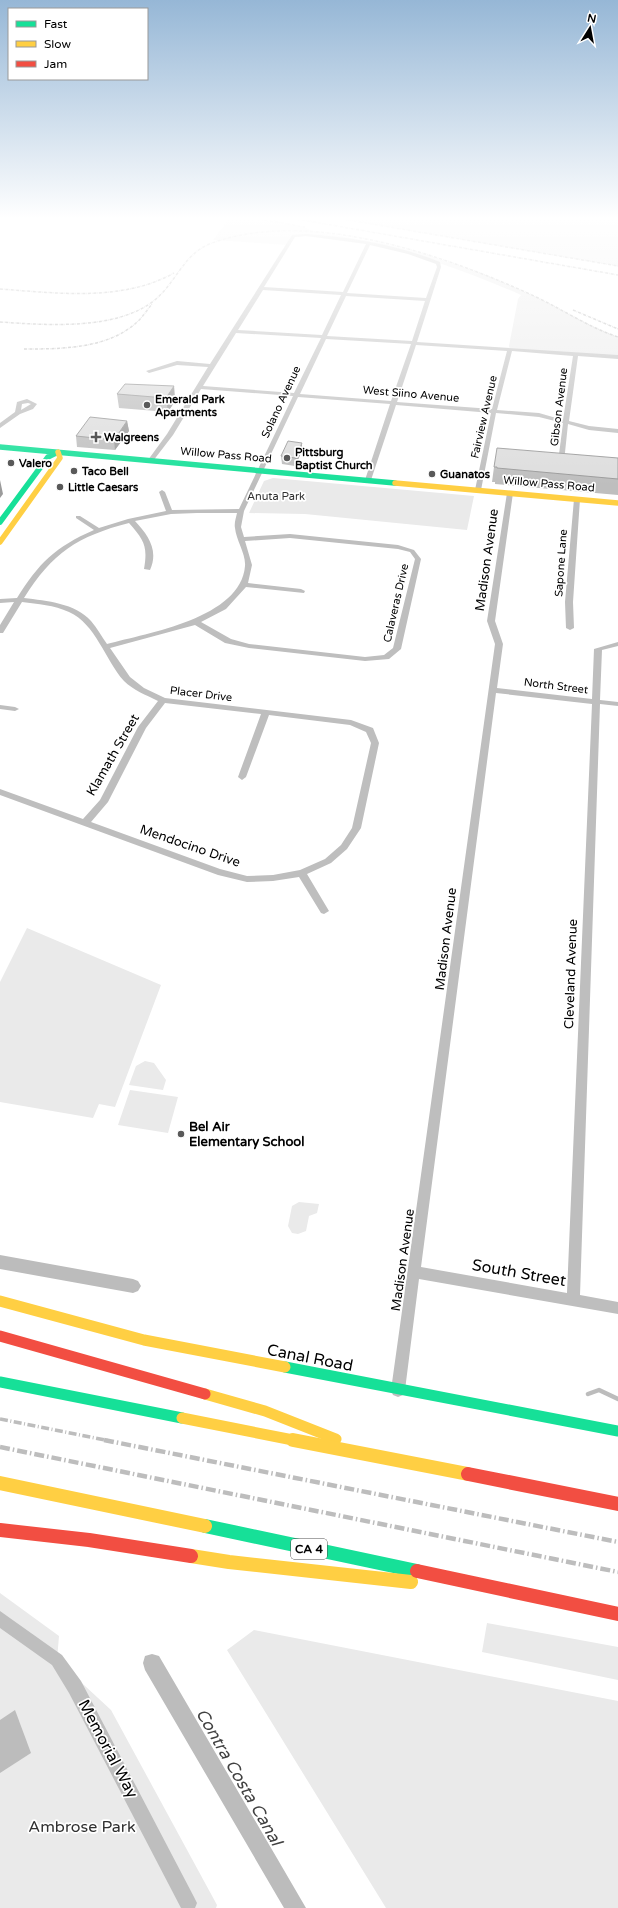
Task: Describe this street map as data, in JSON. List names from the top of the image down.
{
  "streets": {
    "main road": ["Willow Pass Road", "Canal Road", "CA 4"],
    "street": [
      "West Siino Avenue",
      "Solano Avenue",
      "Gibson Avenue",
      "Fairview Avenue",
      "Madison Avenue",
      "Sapone Lane",
      "Calaveras Drive",
      "North Street",
      "Placer Drive",
      "Klamath Street",
      "Mendocino Drive",
      "Cleveland Avenue",
      "South Street",
      "Memorial Way"
    ]
  },
  "crossings": [
    ["West Siino Avenue", "Solano Avenue"],
    ["West Siino Avenue", "Gibson Avenue"],
    ["West Siino Avenue", "Fairview Avenue"],
    ["Solano Avenue", "Willow Pass Road"],
    ["Solano Avenue", "Calaveras Drive"],
    ["Solano Avenue", "Placer Drive"],
    ["Fairview Avenue", "Willow Pass Road"],
    ["Willow Pass Road", "Madison Avenue"],
    ["Willow Pass Road", "Sapone Lane"],
    ["Madison Avenue", "North Street"],
    ["Madison Avenue", "South Street"],
    ["Madison Avenue", "Canal Road"],
    ["North Street", "Cleveland Avenue"],
    ["Placer Drive", "Klamath Street"],
    ["Placer Drive", "Mendocino Drive"],
    ["Klamath Street", "Mendocino Drive"],
    ["Cleveland Avenue", "South Street"]
  ],
  "water": ["Contra Costa Canal"],
  "parks": ["Anuta Park", "Ambrose Park"],
  "places": {
    "other": [
      "Emerald Park Apartments",
      "Pittsburg Baptist Church",
      "Valero",
      "Taco Bell",
      "Guanatos",
      "Little Caesars",
      "Bel Air Elementary School"
    ],
    "health": ["Walgreens"]
  },
  "legend": ["Fast", "Slow", "Jam"],
  "north": "top"
}
